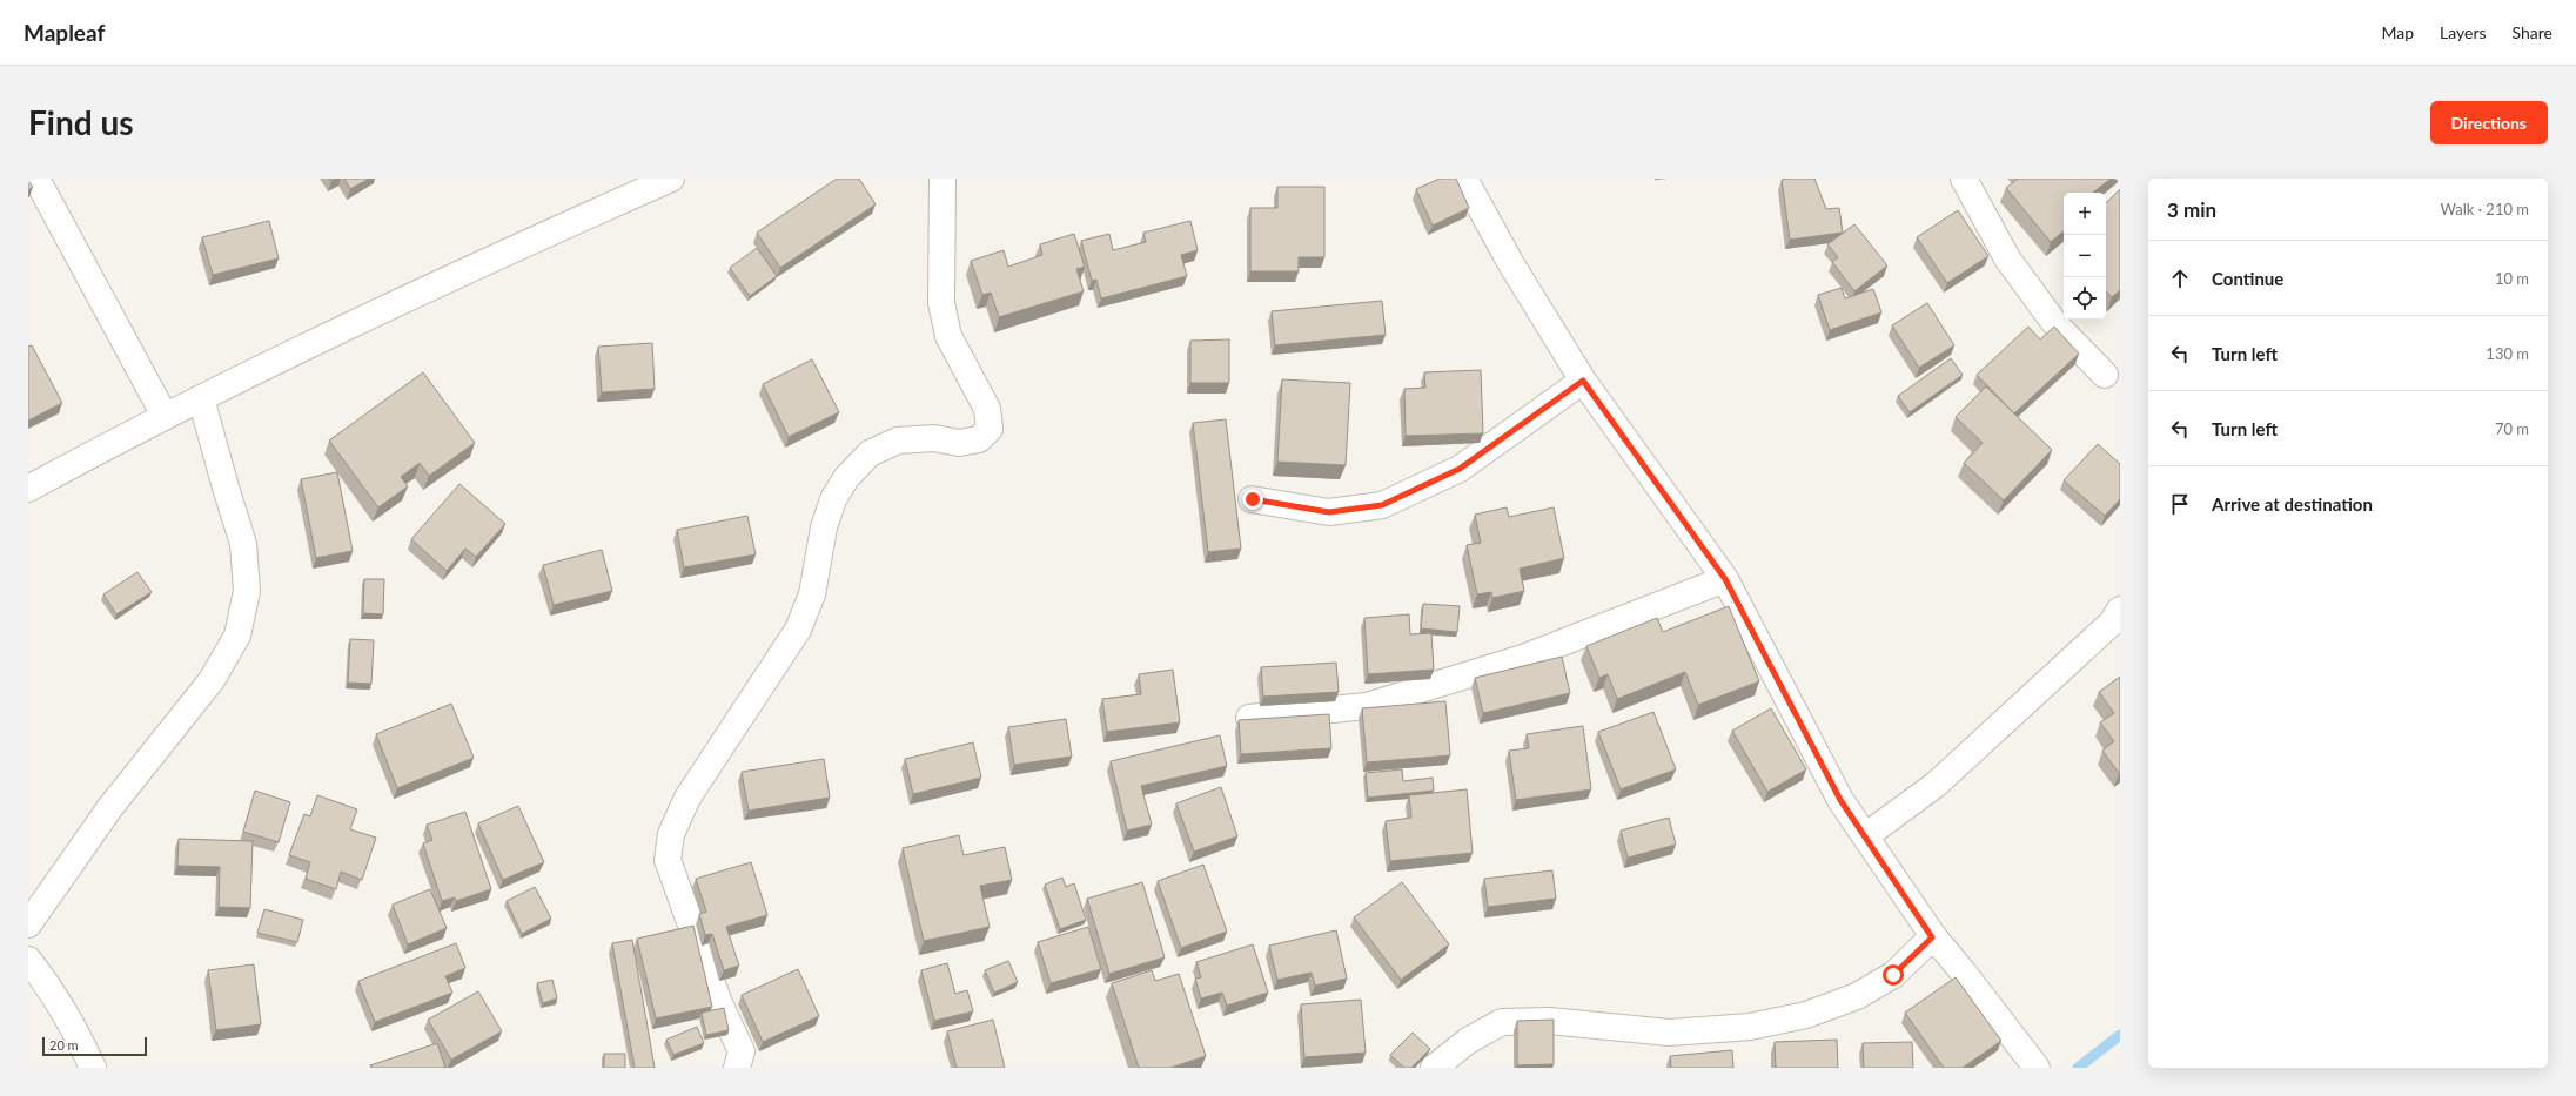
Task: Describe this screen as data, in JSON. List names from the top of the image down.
{
  "scale_bar": "20 m",
  "page": {
    "header": "Mapleaf",
    "nav": ["Map", "Layers", "Share"],
    "buttons": "Directions",
    "title": "Find us",
    "heading": ["3 min", "Walk · 210 m"],
    "map_buttons": ["+", "−"],
    "list": [
      ["Continue", "10 m"],
      ["Turn left", "130 m"],
      ["Turn left", "70 m"],
      "Arrive at destination"
    ],
    "scale": "20 m"
  }
}
